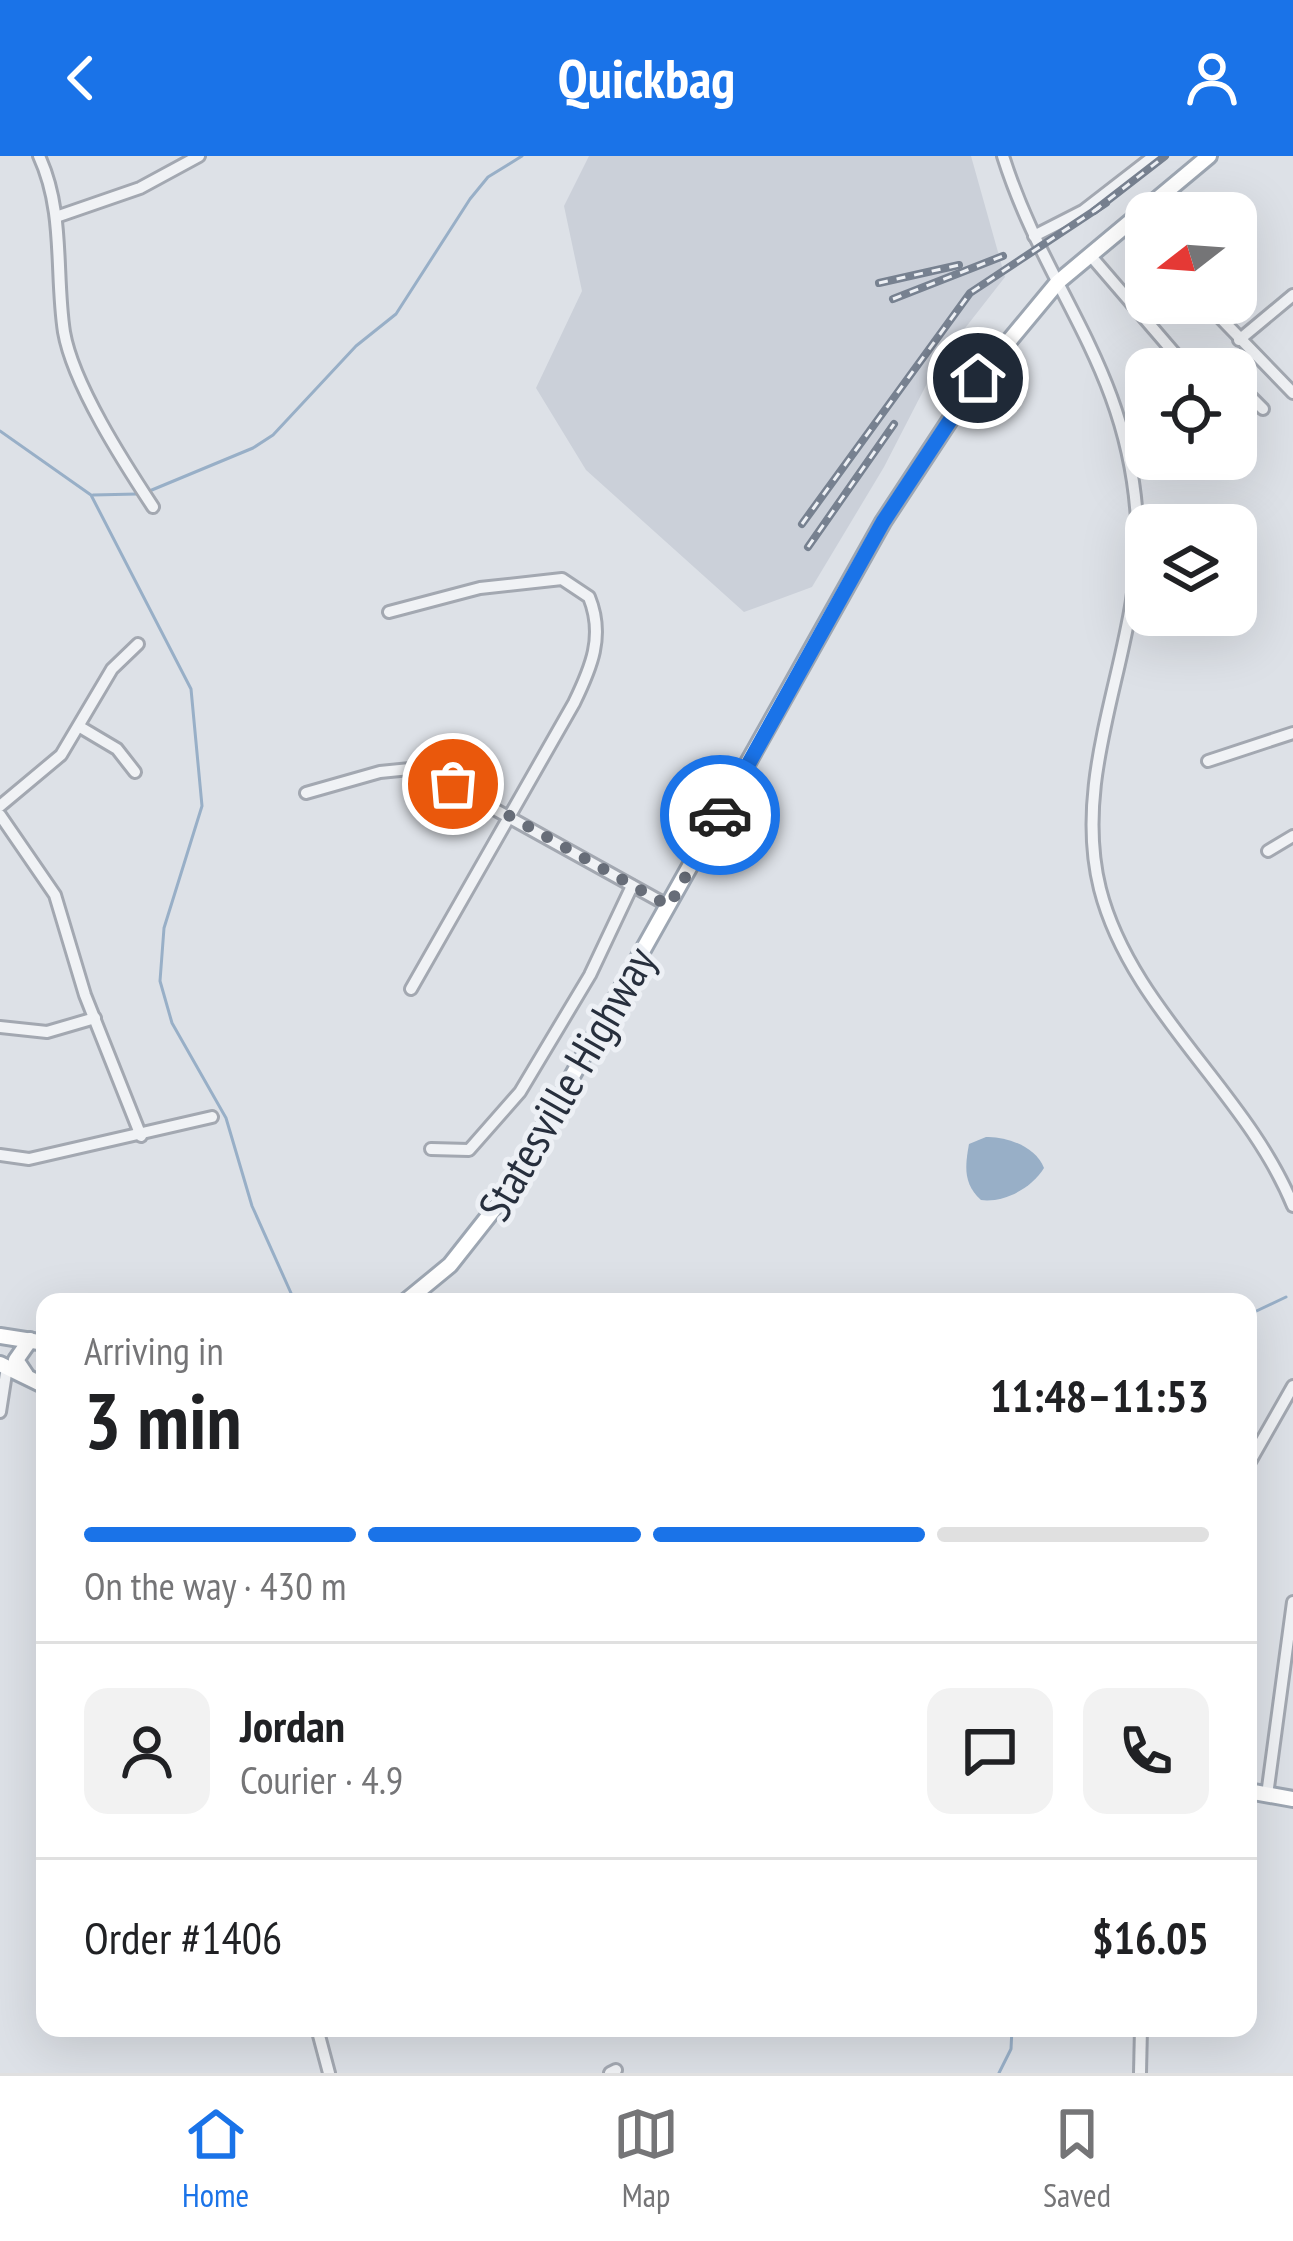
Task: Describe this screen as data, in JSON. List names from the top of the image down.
{
  "streets": {
    "main road": ["Statesville Highway"]
  },
  "north": "left",
  "page": {
    "header": "Quickbag",
    "heading": ["3 min", "Arriving in", "11:48–11:53"],
    "panel": [
      "Jordan",
      "Courier · 4.9",
      "Order #1406",
      "$16.05"
    ],
    "bar": "On the way · 430 m",
    "tabs": ["Home", "Map", "Saved"]
  }
}
